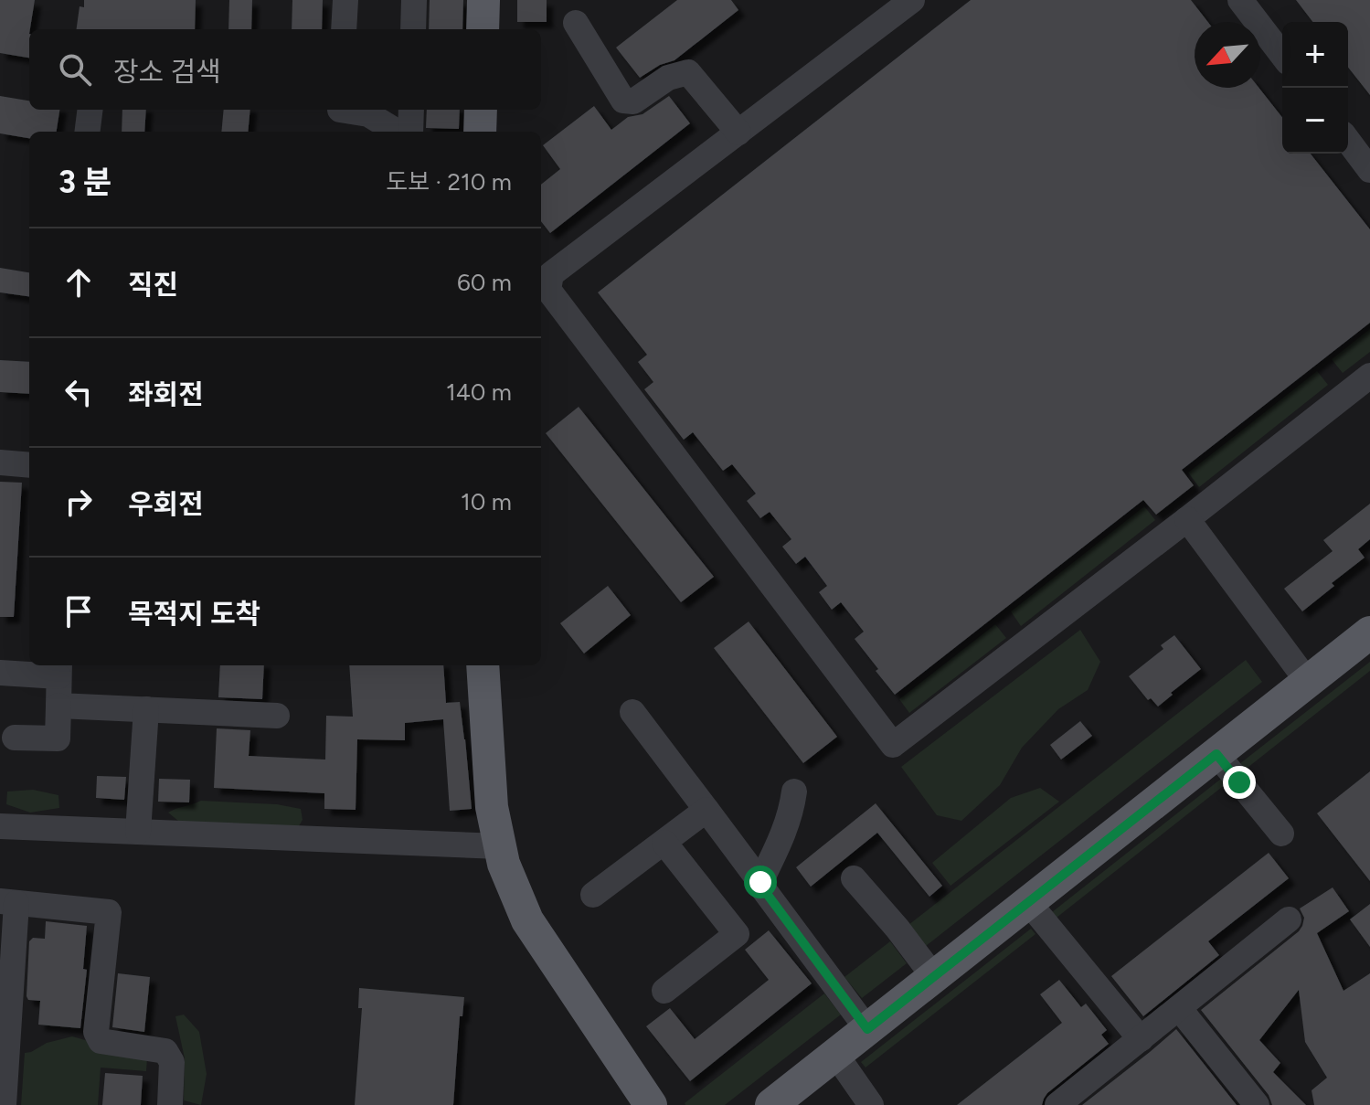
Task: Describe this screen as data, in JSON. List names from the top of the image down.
{
  "north": "bottom left",
  "page": {
    "map_buttons": ["+", "−"],
    "search": "장소 검색",
    "heading": ["3 분", "도보 · 210 m"],
    "list": [
      ["직진", "60 m"],
      ["좌회전", "140 m"],
      ["우회전", "10 m"],
      "목적지 도착"
    ]
  }
}
